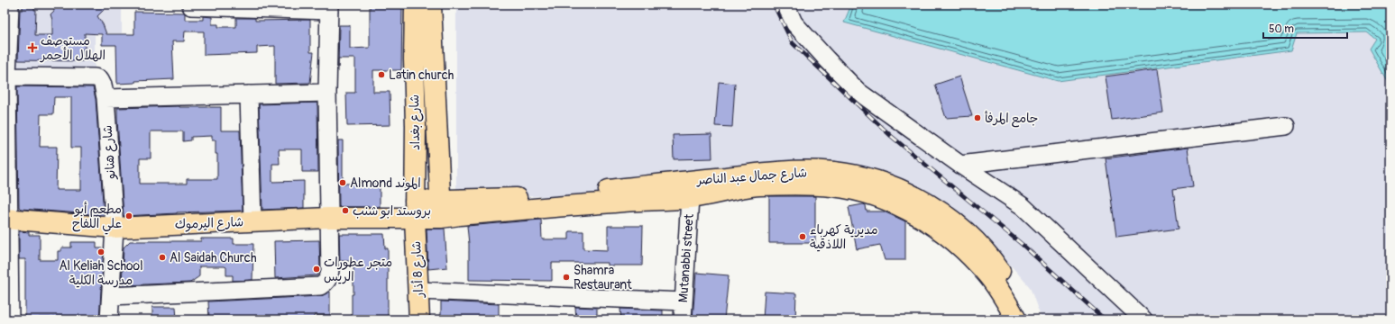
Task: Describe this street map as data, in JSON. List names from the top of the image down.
{
  "streets": {
    "main road": [
      "شارع بغداد",
      "شارع جمال عبد الناصر",
      "شارع اليرموك",
      "شارع 8 أذار"
    ],
    "street": ["شارع هنانو", "Mutanabbi street"]
  },
  "crossings": [
    ["شارع بغداد", "شارع جمال عبد الناصر"],
    ["شارع بغداد", "شارع اليرموك"],
    ["شارع بغداد", "شارع 8 أذار"],
    ["شارع هنانو", "شارع اليرموك"],
    ["شارع جمال عبد الناصر", "شارع اليرموك"],
    ["شارع جمال عبد الناصر", "Mutanabbi street"],
    ["شارع جمال عبد الناصر", "شارع 8 أذار"],
    ["شارع اليرموك", "شارع 8 أذار"]
  ],
  "places": {
    "health": ["مستوصف الهلال الأحمر"],
    "other": [
      "Latin church",
      "جامع المرفأ",
      "Almond الموند",
      "بروستد ابو شنب",
      "مطعم أبو علي اللفاح",
      "مديرية كهرباء اللاذقية",
      "Al Keliah School مدرسة الكلية",
      "Al Saidah Church",
      "متجر عطورات الريس",
      "Shamra Restaurant"
    ]
  },
  "scale_bar": "50 m"
}
